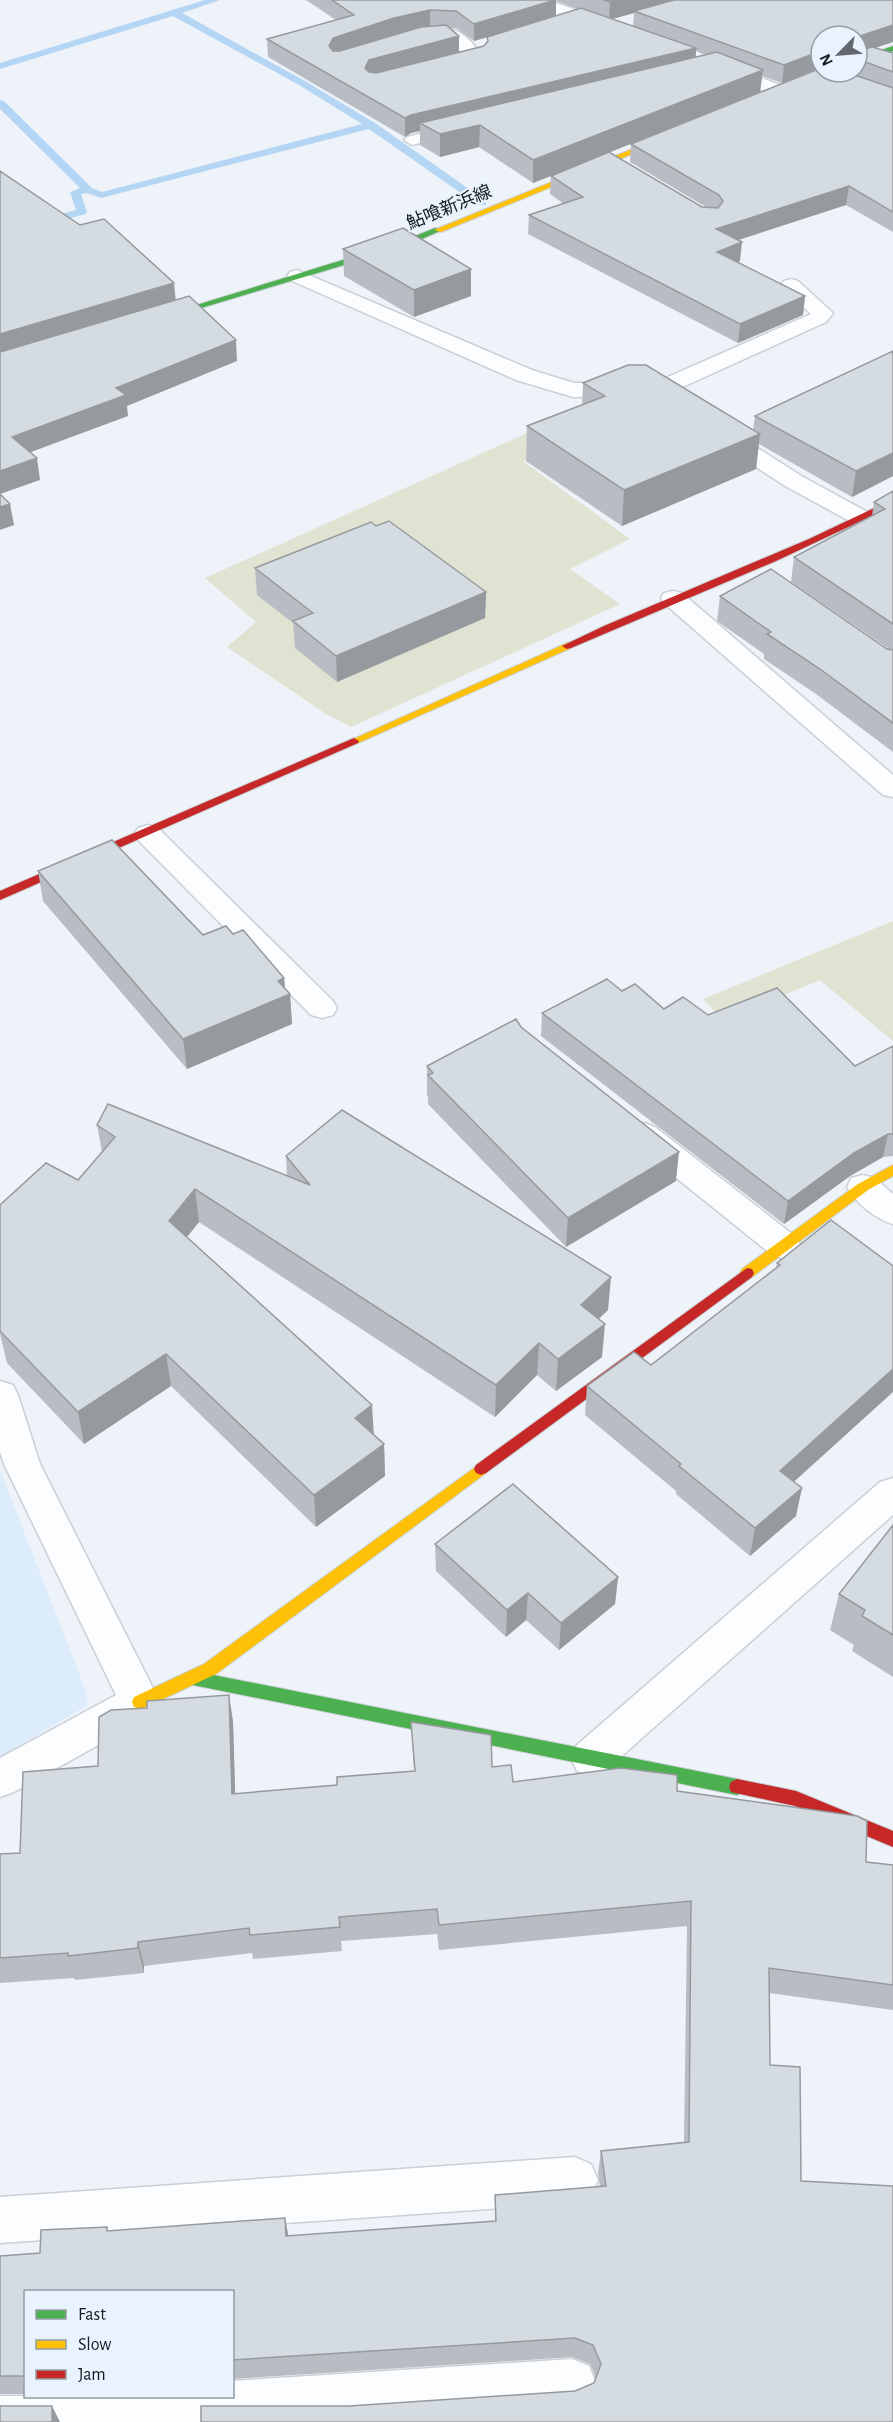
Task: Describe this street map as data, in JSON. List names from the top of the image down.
{
  "streets": {
    "street": ["鮎喰新浜線"]
  },
  "legend": ["Fast", "Slow", "Jam"],
  "north": "bottom left"
}
